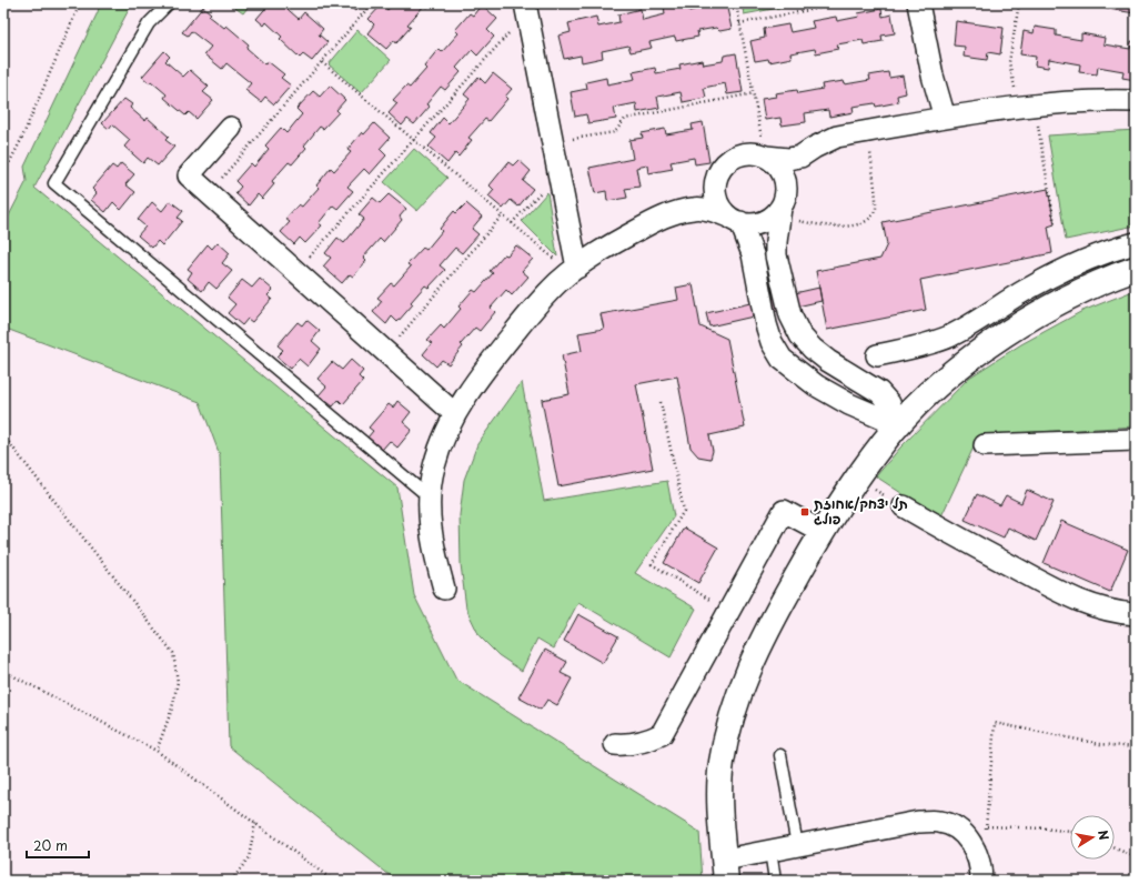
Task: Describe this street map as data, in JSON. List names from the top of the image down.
{
  "places": {
    "transit": ["תל יצחק/אחוזת פולג"]
  },
  "scale_bar": "20 m",
  "north": "right"
}
